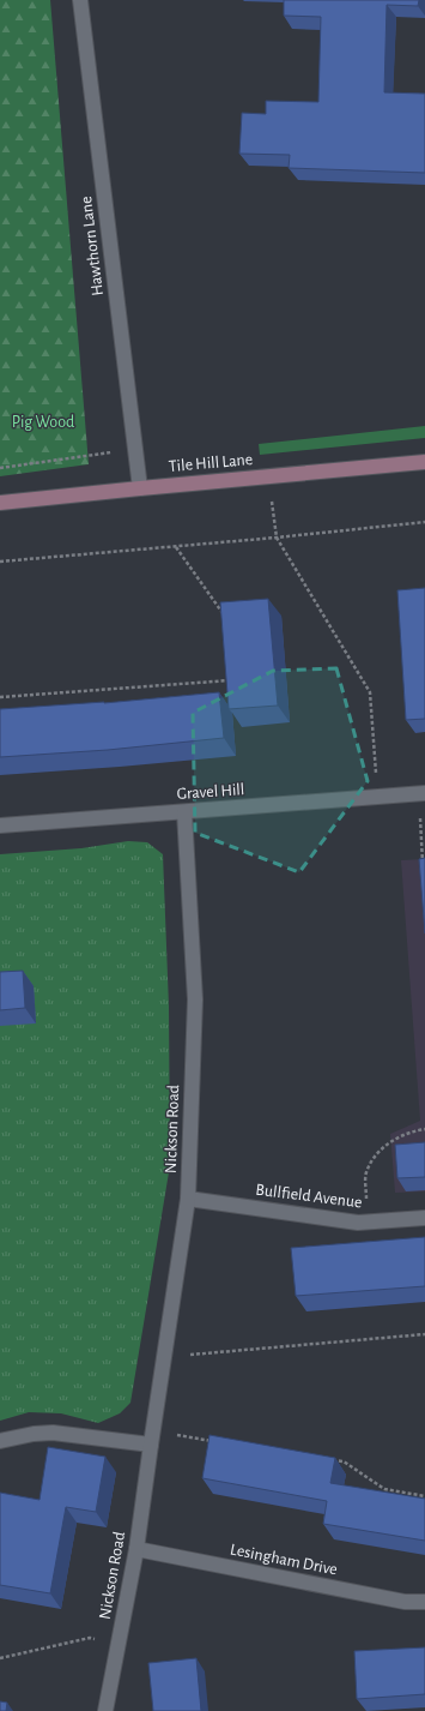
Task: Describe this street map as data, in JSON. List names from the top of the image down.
{
  "streets": {
    "main road": ["Tile Hill Lane"],
    "street": [
      "Hawthorn Lane",
      "Gravel Hill",
      "Nickson Road",
      "Bullfield Avenue",
      "Lesingham Drive"
    ]
  },
  "crossings": [
    ["Hawthorn Lane", "Tile Hill Lane"],
    ["Gravel Hill", "Nickson Road"],
    ["Nickson Road", "Bullfield Avenue"],
    ["Nickson Road", "Lesingham Drive"]
  ],
  "parks": ["Pig Wood"]
}
